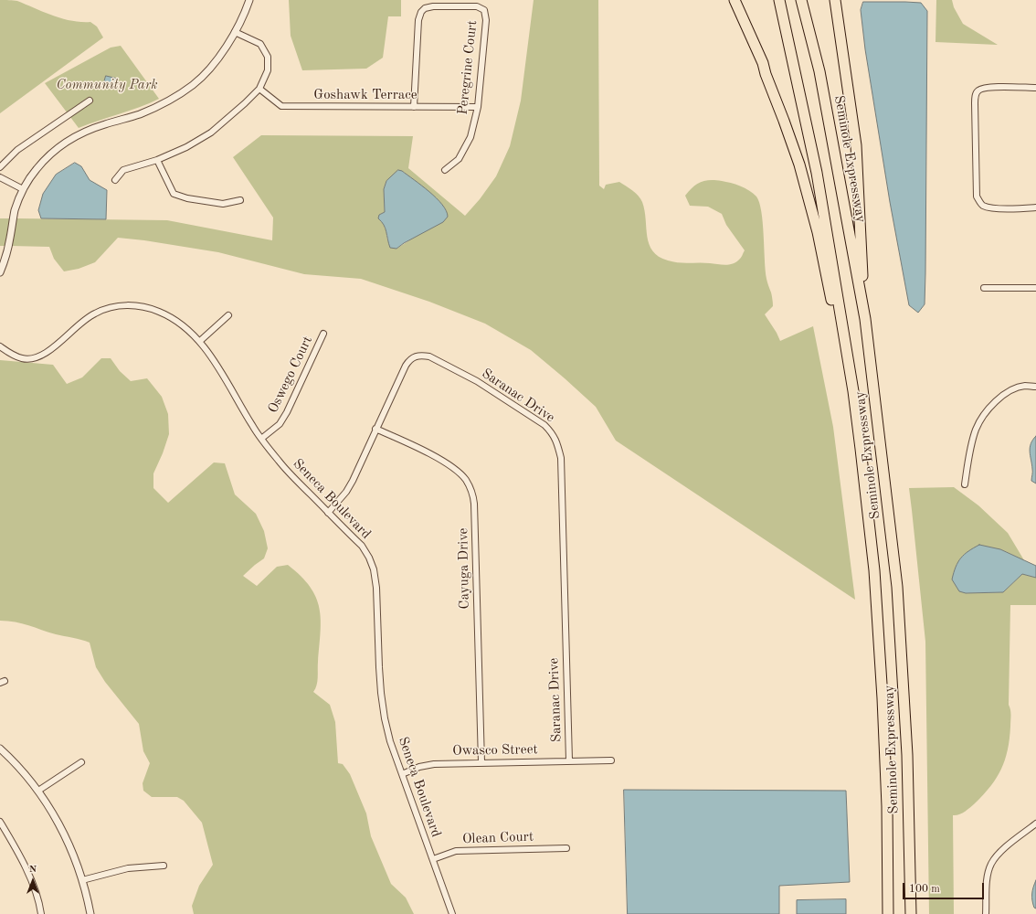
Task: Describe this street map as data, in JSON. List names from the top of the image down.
{
  "streets": {
    "highway": ["Seminole Expressway"],
    "street": [
      "Peregrine Court",
      "Goshawk Terrace",
      "Oswego Court",
      "Saranac Drive",
      "Seneca Boulevard",
      "Cayuga Drive",
      "Owasco Street",
      "Olean Court"
    ]
  },
  "crossings": [
    ["Peregrine Court", "Goshawk Terrace"],
    ["Oswego Court", "Seneca Boulevard"],
    ["Saranac Drive", "Seneca Boulevard"],
    ["Saranac Drive", "Cayuga Drive"],
    ["Saranac Drive", "Owasco Street"],
    ["Seneca Boulevard", "Owasco Street"],
    ["Seneca Boulevard", "Olean Court"],
    ["Cayuga Drive", "Owasco Street"]
  ],
  "parks": ["Community Park"],
  "scale_bar": "100 m",
  "north": "top"
}
